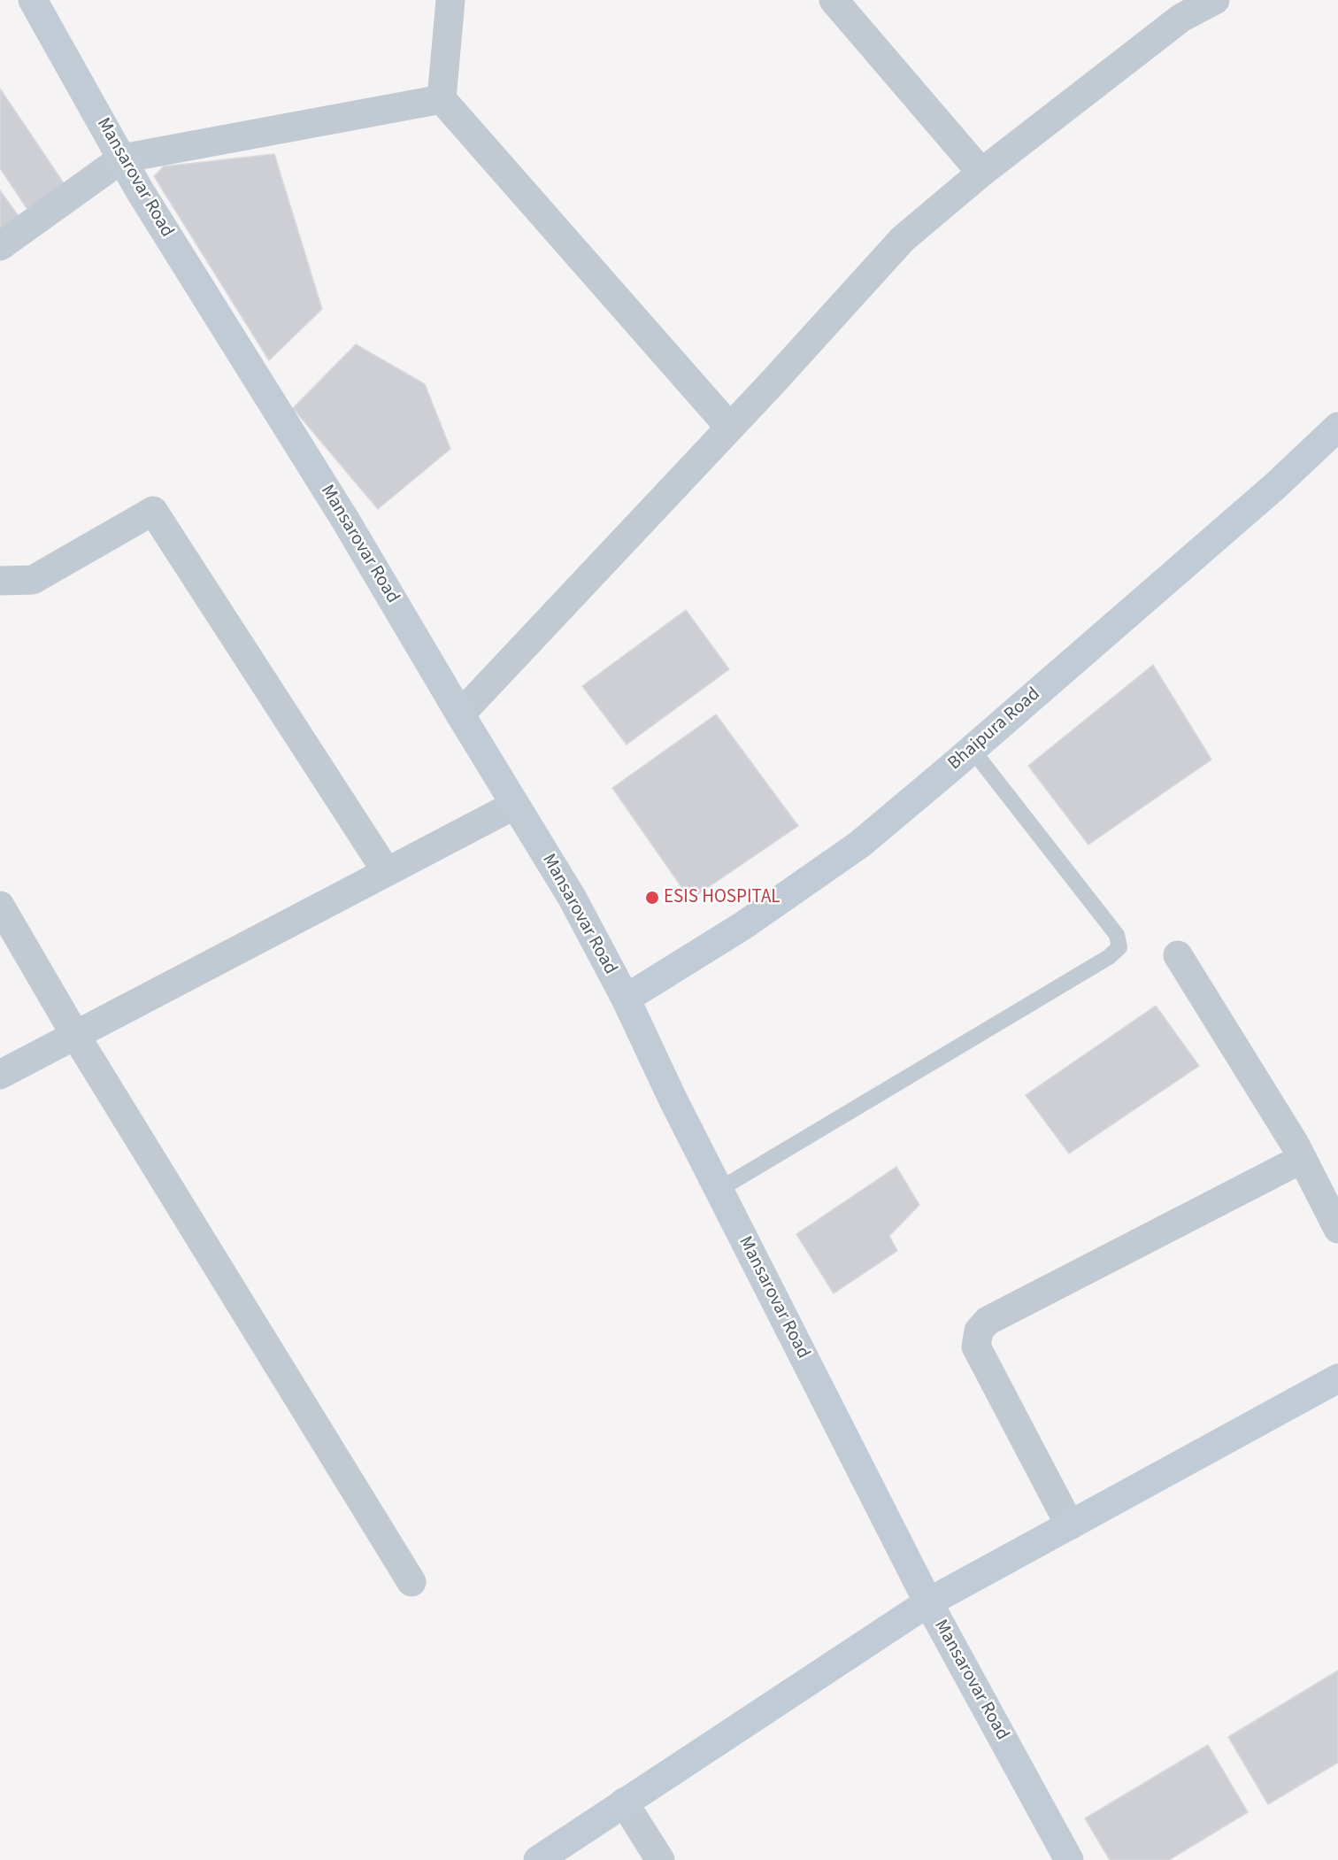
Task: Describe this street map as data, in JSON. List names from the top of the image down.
{
  "streets": {
    "street": ["Mansarovar Road", "Bhaipura Road"]
  },
  "crossings": [
    ["Mansarovar Road", "Bhaipura Road"]
  ],
  "places": ["ESIS HOSPITAL"]
}
